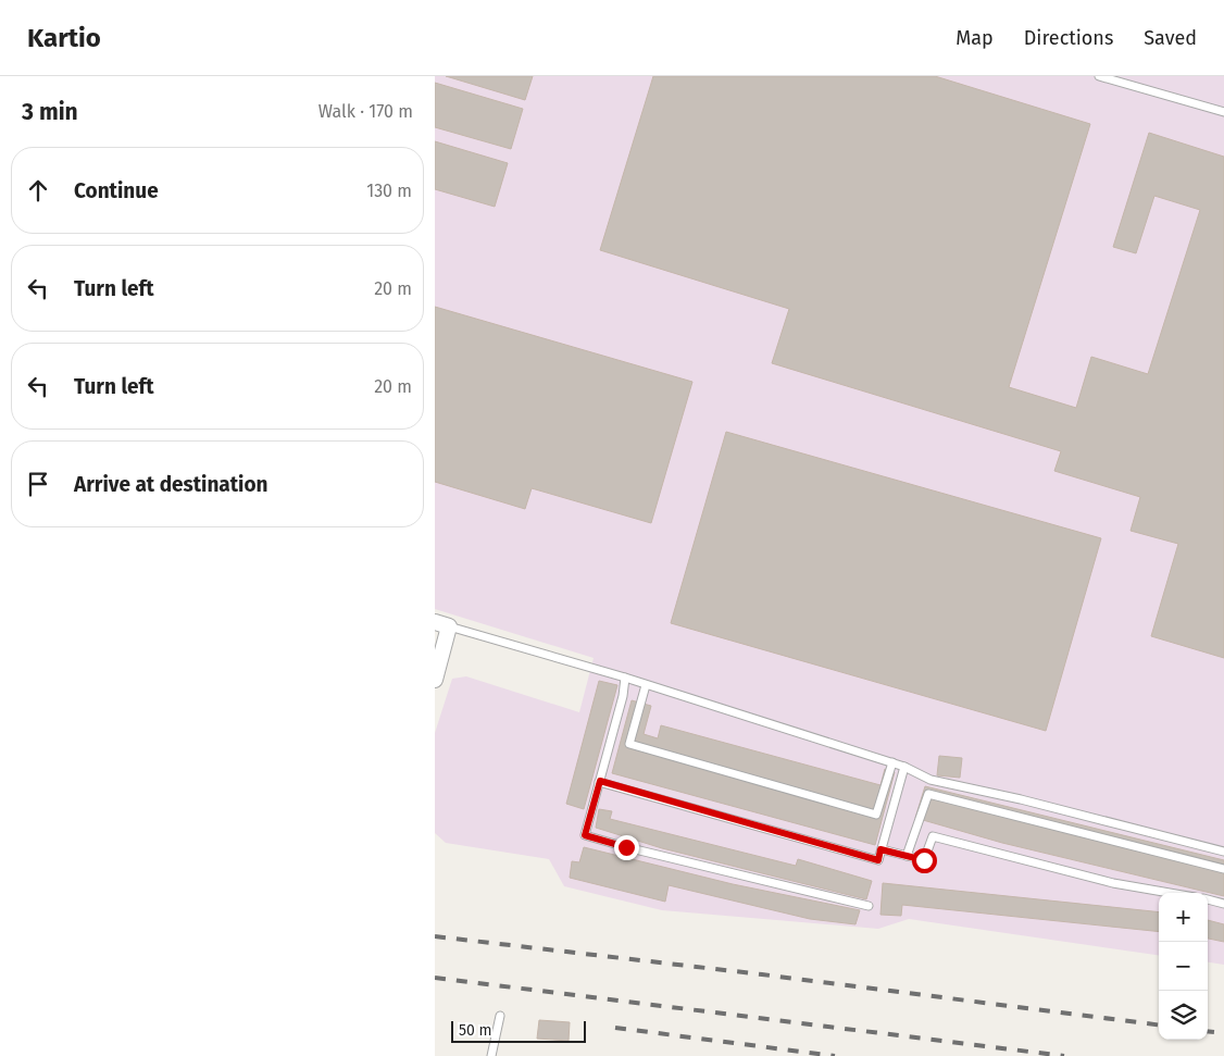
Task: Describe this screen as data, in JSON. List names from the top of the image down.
{
  "scale_bar": "50 m",
  "page": {
    "header": "Kartio",
    "nav": ["Map", "Directions", "Saved"],
    "heading": ["3 min", "Walk · 170 m"],
    "list": [
      ["Continue", "130 m"],
      ["Turn left", "20 m"],
      ["Turn left", "20 m"],
      "Arrive at destination"
    ],
    "map_buttons": ["+", "−"],
    "scale": "50 m"
  }
}
